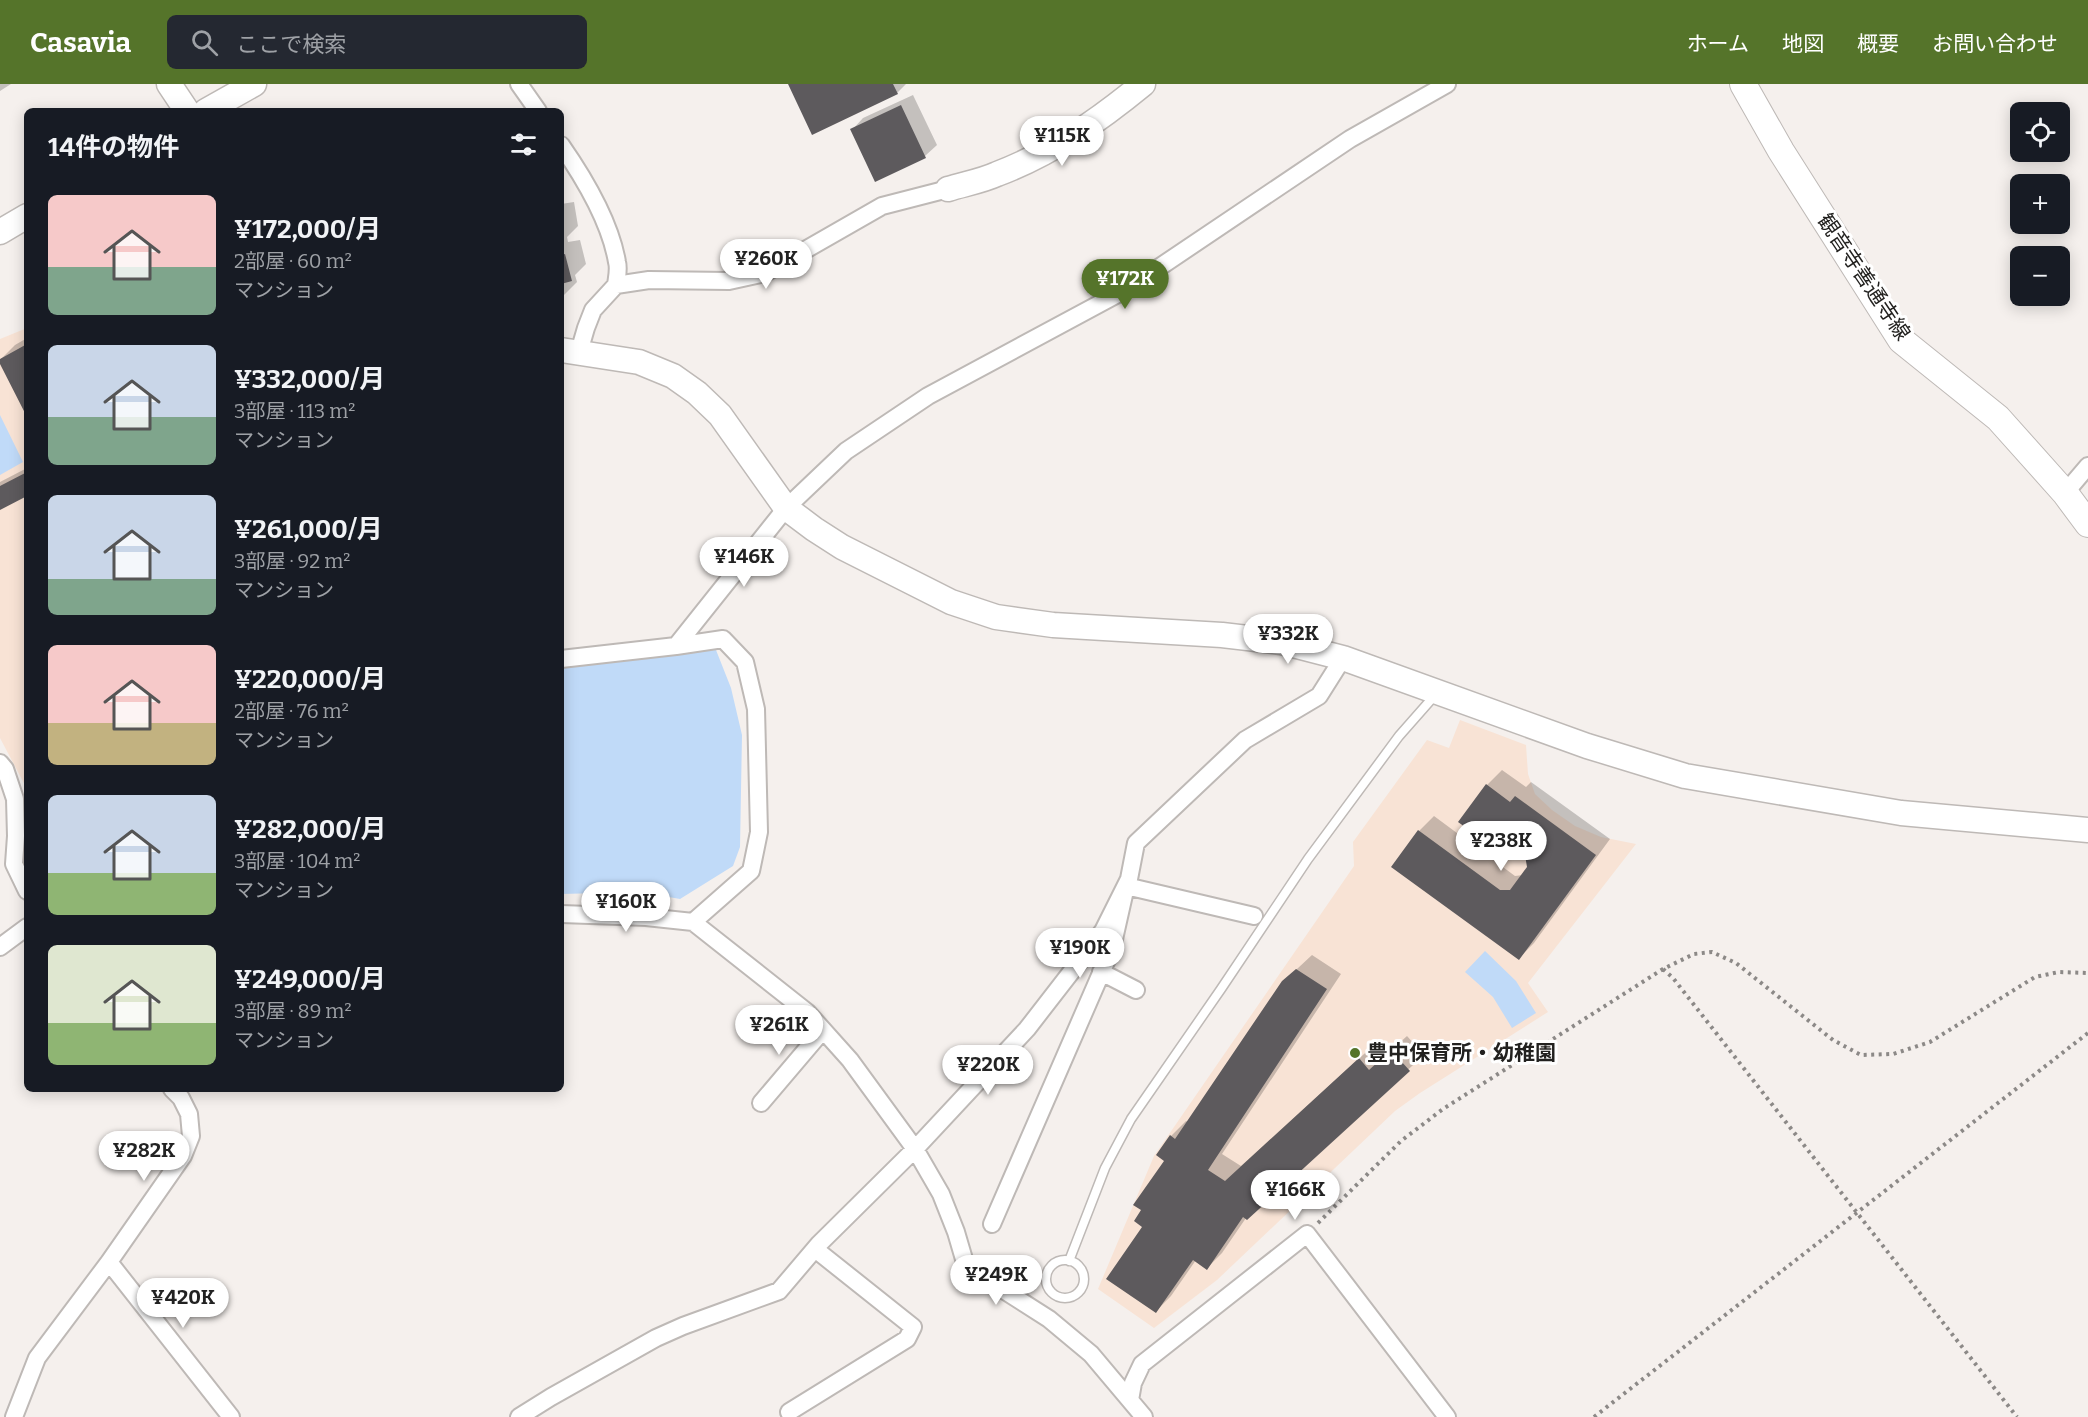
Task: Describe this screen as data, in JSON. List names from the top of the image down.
{
  "streets": {
    "main road": ["観音寺善通寺線"]
  },
  "places": ["豊中保育所・幼稚園"],
  "page": {
    "header": "Casavia",
    "search": "ここで検索",
    "nav": [
      "ホーム",
      "地図",
      "概要",
      "お問い合わせ"
    ],
    "map_buttons": ["+", "−"],
    "heading": "14件の物件",
    "price": [
      "¥115K",
      "¥260K",
      "¥172K",
      "¥146K",
      "¥332K",
      "¥238K",
      "¥160K",
      "¥190K",
      "¥261K",
      "¥220K",
      "¥282K",
      "¥166K",
      "¥249K",
      "¥420K"
    ],
    "list": [
      {
        "name": "¥172,000/月",
        "note": "2部屋 · 60 m² · マンション"
      },
      {
        "name": "¥332,000/月",
        "note": "3部屋 · 113 m² · マンション"
      },
      {
        "name": "¥261,000/月",
        "note": "3部屋 · 92 m² · マンション"
      },
      {
        "name": "¥220,000/月",
        "note": "2部屋 · 76 m² · マンション"
      },
      {
        "name": "¥282,000/月",
        "note": "3部屋 · 104 m² · マンション"
      },
      {
        "name": "¥249,000/月",
        "note": "3部屋 · 89 m² · マンション"
      }
    ]
  }
}
